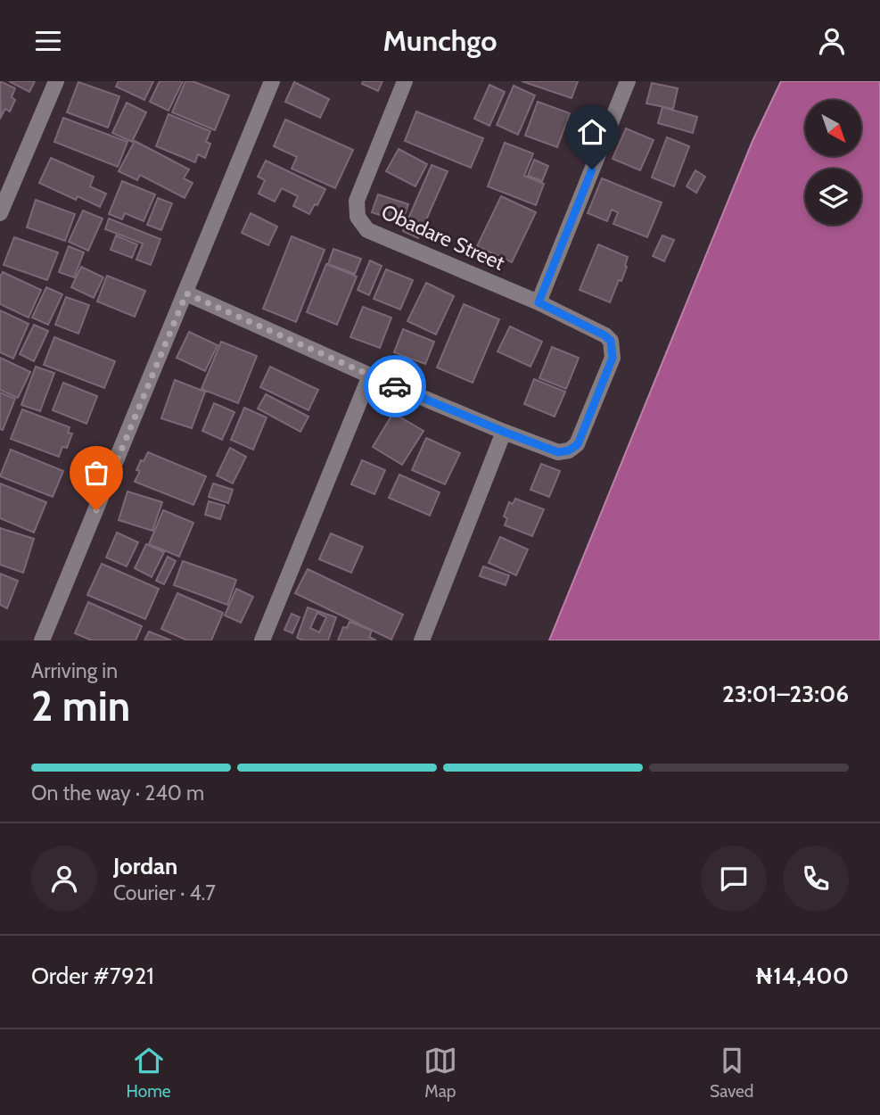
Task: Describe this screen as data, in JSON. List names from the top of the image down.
{
  "streets": {
    "street": ["Obadare Street"]
  },
  "north": "bottom right",
  "page": {
    "header": "Munchgo",
    "heading": ["2 min", "Arriving in", "23:01–23:06"],
    "panel": [
      "Jordan",
      "Courier · 4.7",
      "Order #7921",
      "₦14,400"
    ],
    "bar": "On the way · 240 m",
    "tabs": ["Home", "Map", "Saved"]
  }
}
